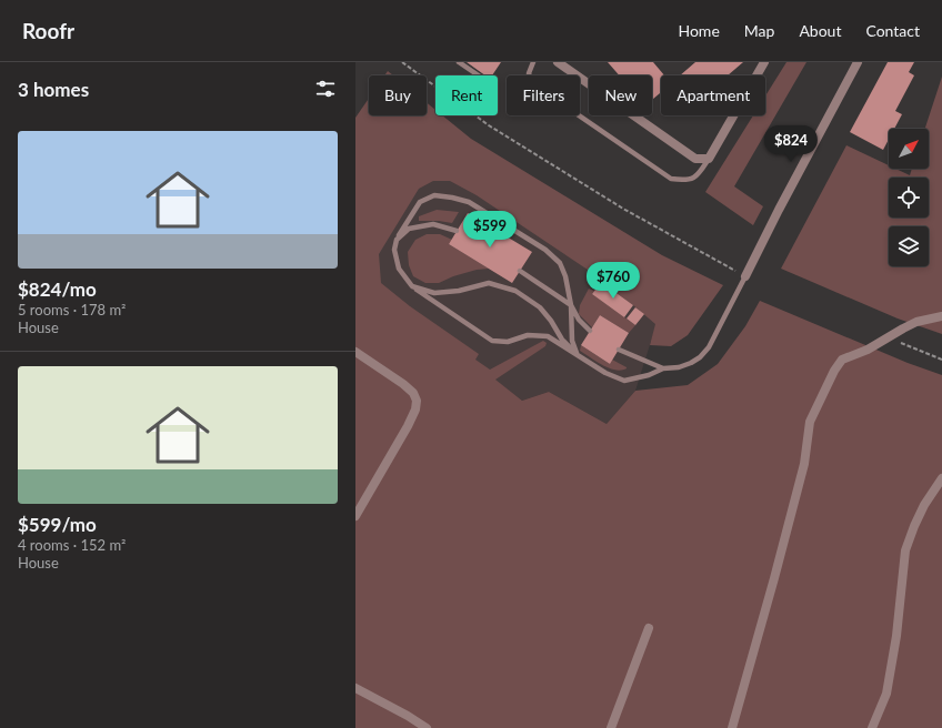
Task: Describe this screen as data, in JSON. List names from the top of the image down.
{
  "north": "top right",
  "page": {
    "header": "Roofr",
    "nav": [
      "Home",
      "Map",
      "About",
      "Contact"
    ],
    "heading": "3 homes",
    "chip": [
      "Buy",
      "Rent",
      "Filters",
      "New",
      "Apartment"
    ],
    "list": [
      {
        "name": "$824/mo",
        "note": "5 rooms · 178 m² · House"
      },
      {
        "name": "$599/mo",
        "note": "4 rooms · 152 m² · House"
      }
    ],
    "price": ["$824", "$599", "$760"]
  }
}
